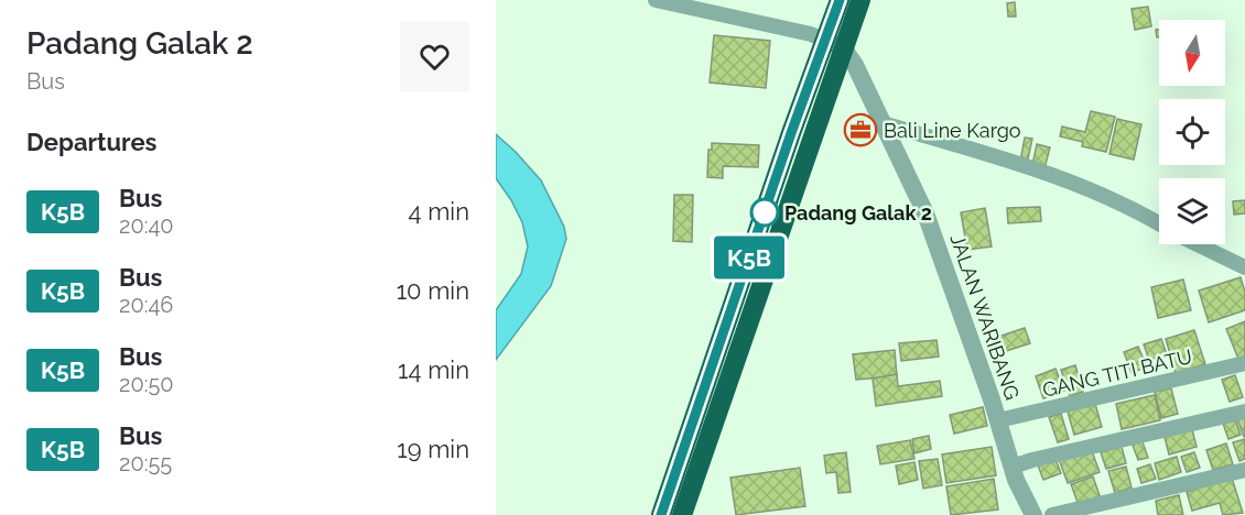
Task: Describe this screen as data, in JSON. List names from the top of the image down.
{
  "streets": {
    "street": ["JALAN WARIBANG", "GANG TITI BATU"]
  },
  "crossings": [
    ["JALAN WARIBANG", "GANG TITI BATU"]
  ],
  "places": {
    "office": ["Bali Line Kargo"],
    "other": ["Padang Galak 2"]
  },
  "lines": ["bus line K5B"],
  "north": "bottom",
  "page": {
    "heading": [
      ["Padang Galak 2", "Bus"],
      "Departures"
    ],
    "on_map": "K5B",
    "list": [
      {
        "mark": "K5B",
        "name": "Bus",
        "note": "20:40",
        "value": "4 min"
      },
      {
        "mark": "K5B",
        "name": "Bus",
        "note": "20:46",
        "value": "10 min"
      },
      {
        "mark": "K5B",
        "name": "Bus",
        "note": "20:50",
        "value": "14 min"
      },
      {
        "mark": "K5B",
        "name": "Bus",
        "note": "20:55",
        "value": "19 min"
      }
    ]
  }
}
